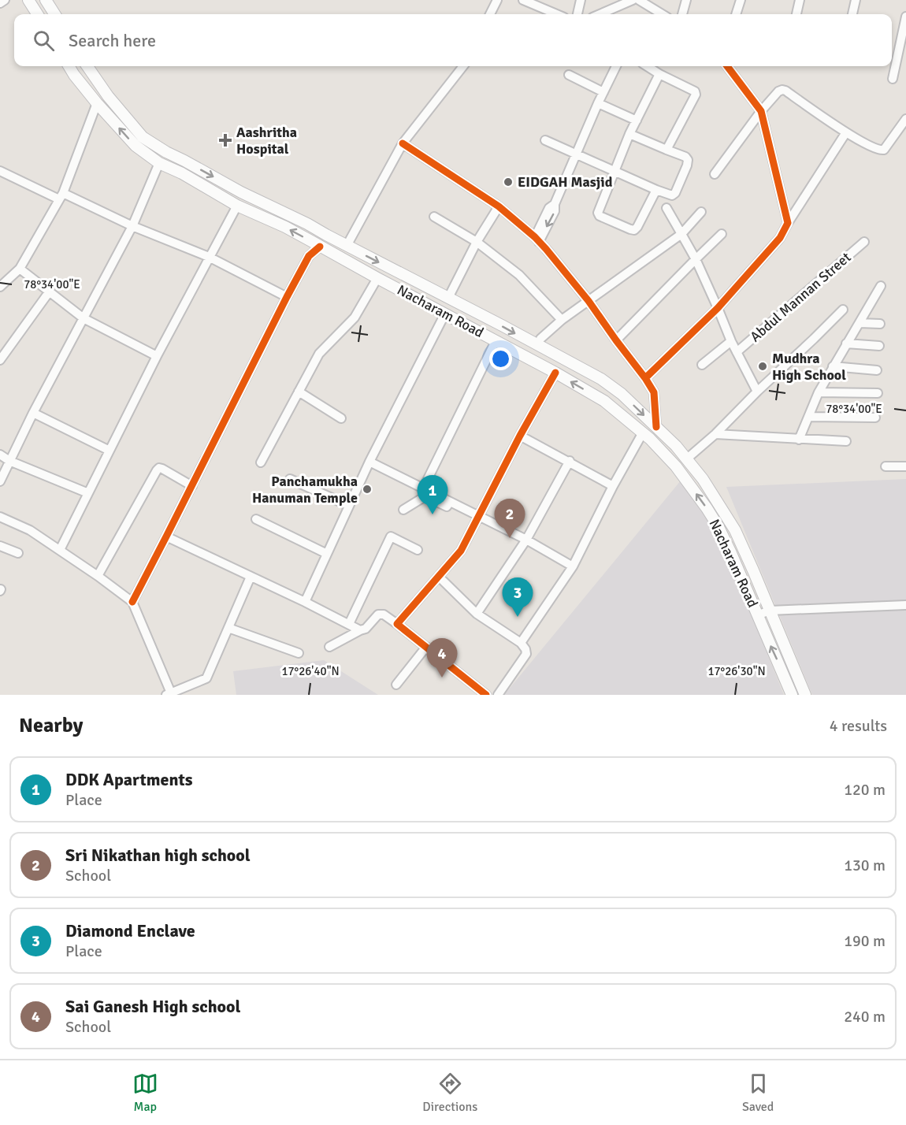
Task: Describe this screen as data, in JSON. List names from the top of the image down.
{
  "streets": {
    "main road": ["Nacharam Road"],
    "street": ["Abdul Mannan Street"]
  },
  "places": {
    "health": ["Aashritha Hospital"],
    "other": ["EIDGAH Masjid", "Mudhra High School", "Panchamukha Hanuman Temple"]
  },
  "page": {
    "search": "Search here",
    "pins": [
      "1",
      "2",
      "3",
      "4"
    ],
    "heading": ["Nearby", "4 results"],
    "list": [
      {
        "mark": "1",
        "name": "DDK Apartments",
        "note": "Place",
        "value": "120 m"
      },
      {
        "mark": "2",
        "name": "Sri Nikathan high school",
        "note": "School",
        "value": "130 m"
      },
      {
        "mark": "3",
        "name": "Diamond Enclave",
        "note": "Place",
        "value": "190 m"
      },
      {
        "mark": "4",
        "name": "Sai Ganesh High school",
        "note": "School",
        "value": "240 m"
      }
    ],
    "nav": ["Map", "Directions", "Saved"]
  },
  "coordinates": ["78°34'00\"E", "17°26'40\"N", "17°26'30\"N"]
}
